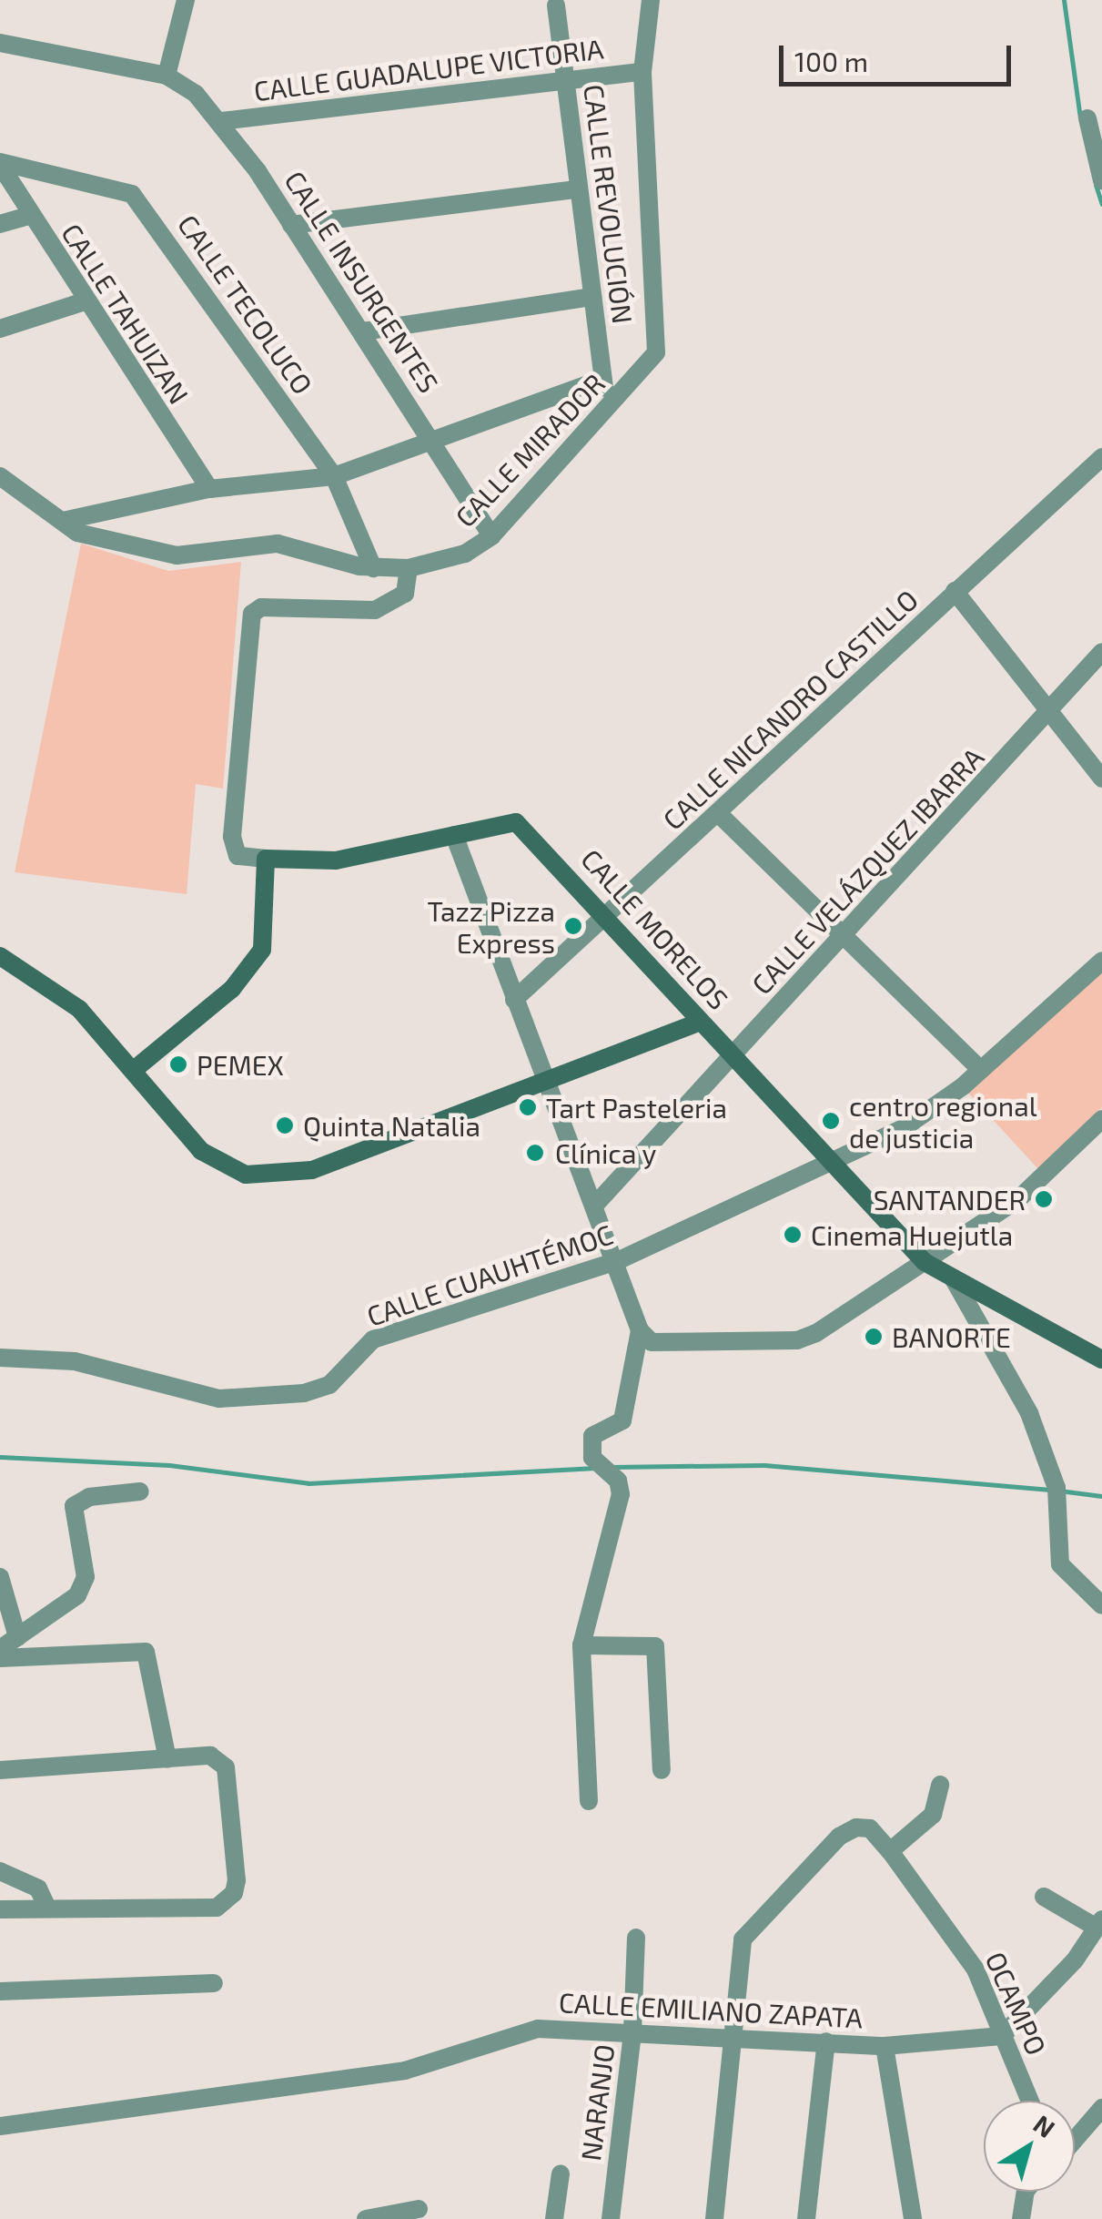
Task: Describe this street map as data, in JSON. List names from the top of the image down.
{
  "streets": {
    "main road": ["CALLE MORELOS"],
    "street": [
      "CALLE GUADALUPE VICTORIA",
      "CALLE REVOLUCIÓN",
      "CALLE INSURGENTES",
      "CALLE TECOLUCO",
      "CALLE TAHUIZAN",
      "CALLE MIRADOR",
      "CALLE NICANDRO CASTILLO",
      "CALLE VELÁZQUEZ IBARRA",
      "CALLE CUAUHTÉMOC",
      "OCAMPO",
      "CALLE EMILIANO ZAPATA",
      "NARANJO"
    ]
  },
  "crossings": [
    ["CALLE GUADALUPE VICTORIA", "CALLE REVOLUCIÓN"],
    ["CALLE GUADALUPE VICTORIA", "CALLE INSURGENTES"],
    ["CALLE GUADALUPE VICTORIA", "CALLE MIRADOR"],
    ["CALLE REVOLUCIÓN", "CALLE MIRADOR"],
    ["CALLE INSURGENTES", "CALLE MIRADOR"],
    ["CALLE TECOLUCO", "CALLE TAHUIZAN"],
    ["CALLE TECOLUCO", "CALLE MIRADOR"],
    ["CALLE NICANDRO CASTILLO", "CALLE MORELOS"],
    ["CALLE VELÁZQUEZ IBARRA", "CALLE MORELOS"],
    ["CALLE MORELOS", "CALLE CUAUHTÉMOC"],
    ["OCAMPO", "CALLE EMILIANO ZAPATA"],
    ["CALLE EMILIANO ZAPATA", "NARANJO"]
  ],
  "places": [
    "Tazz Pizza Express",
    "PEMEX",
    "Tart Pasteleria",
    "centro regional de justicia",
    "Quinta Natalia",
    "Clínica y",
    "SANTANDER",
    "Cinema Huejutla",
    "BANORTE"
  ],
  "scale_bar": "100 m",
  "north": "top right"
}
